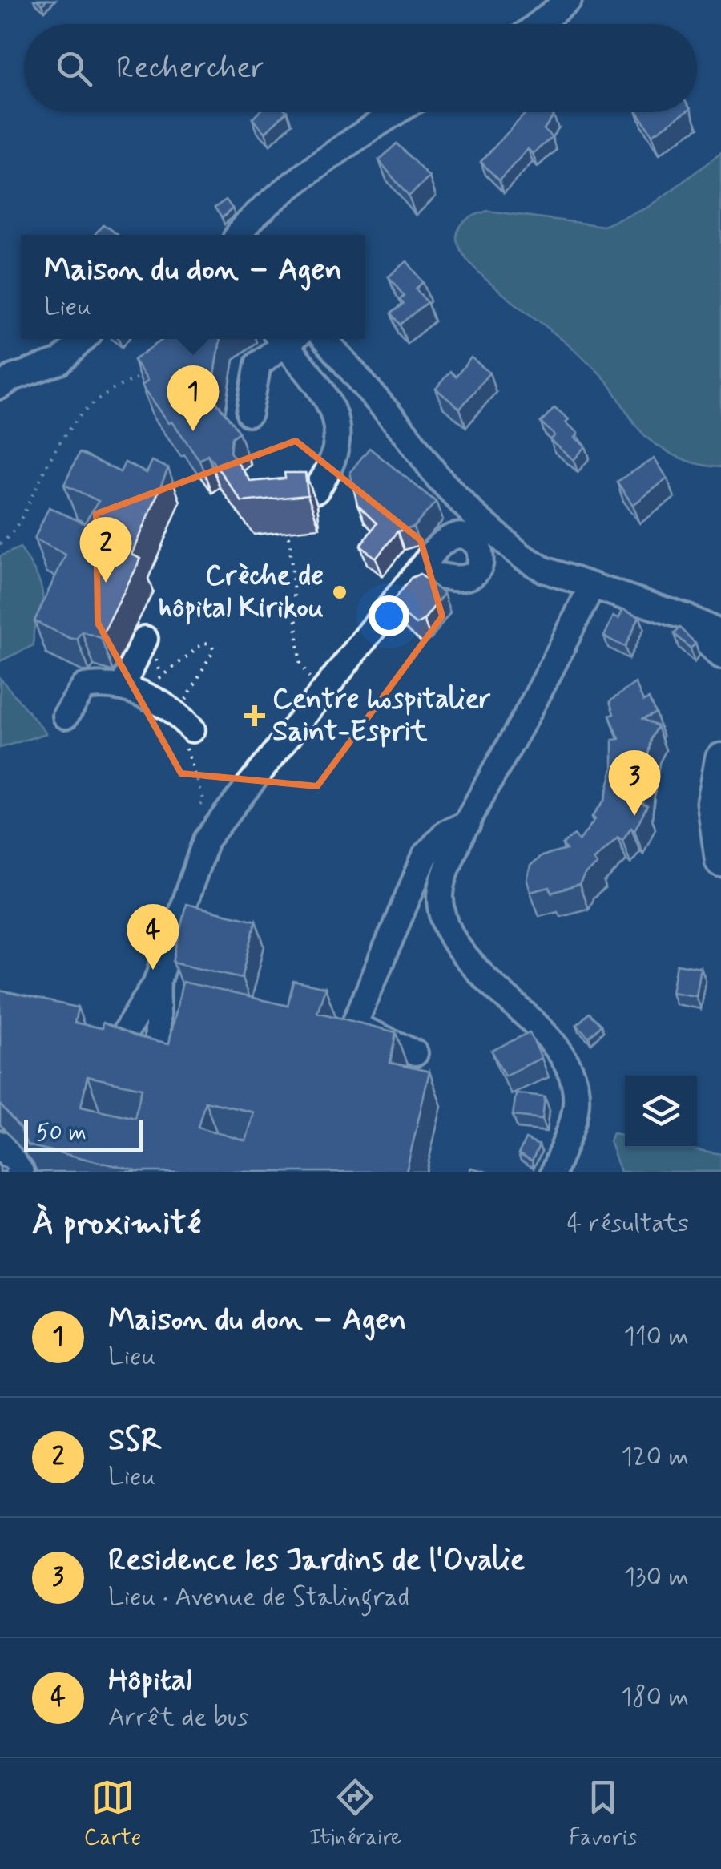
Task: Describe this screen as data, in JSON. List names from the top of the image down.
{
  "places": {
    "other": ["Crèche de hôpital Kirikou"],
    "health": ["Centre hospitalier Saint-Esprit"]
  },
  "scale_bar": "50 m",
  "page": {
    "search": "Rechercher",
    "popup": ["Maison du don – Agen", "Lieu"],
    "pins": [
      "1",
      "2",
      "3",
      "4"
    ],
    "scale": "50 m",
    "heading": ["À proximité", "4 résultats"],
    "list": [
      {
        "mark": "1",
        "name": "Maison du don – Agen",
        "note": "Lieu",
        "value": "110 m"
      },
      {
        "mark": "2",
        "name": "SSR",
        "note": "Lieu",
        "value": "120 m"
      },
      {
        "mark": "3",
        "name": "Residence les Jardins de l'Ovalie",
        "note": "Lieu · Avenue de Stalingrad",
        "value": "130 m"
      },
      {
        "mark": "4",
        "name": "Hôpital",
        "note": "Arrêt de bus",
        "value": "180 m"
      }
    ],
    "nav": ["Carte", "Itinéraire", "Favoris"]
  }
}
